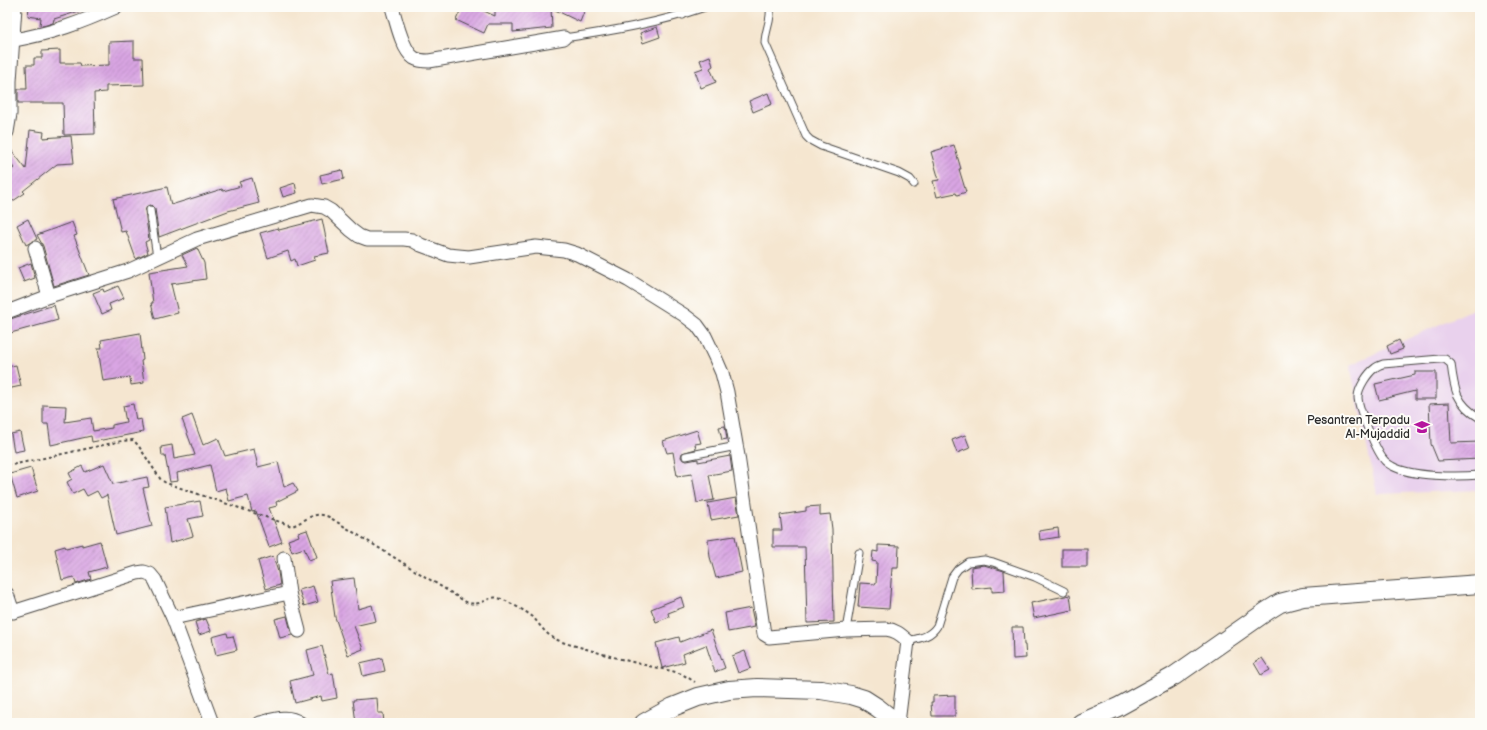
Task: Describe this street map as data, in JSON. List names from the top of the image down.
{
  "places": {
    "school or university": ["Pesantren Terpadu Al-Mujaddid"]
  }
}
